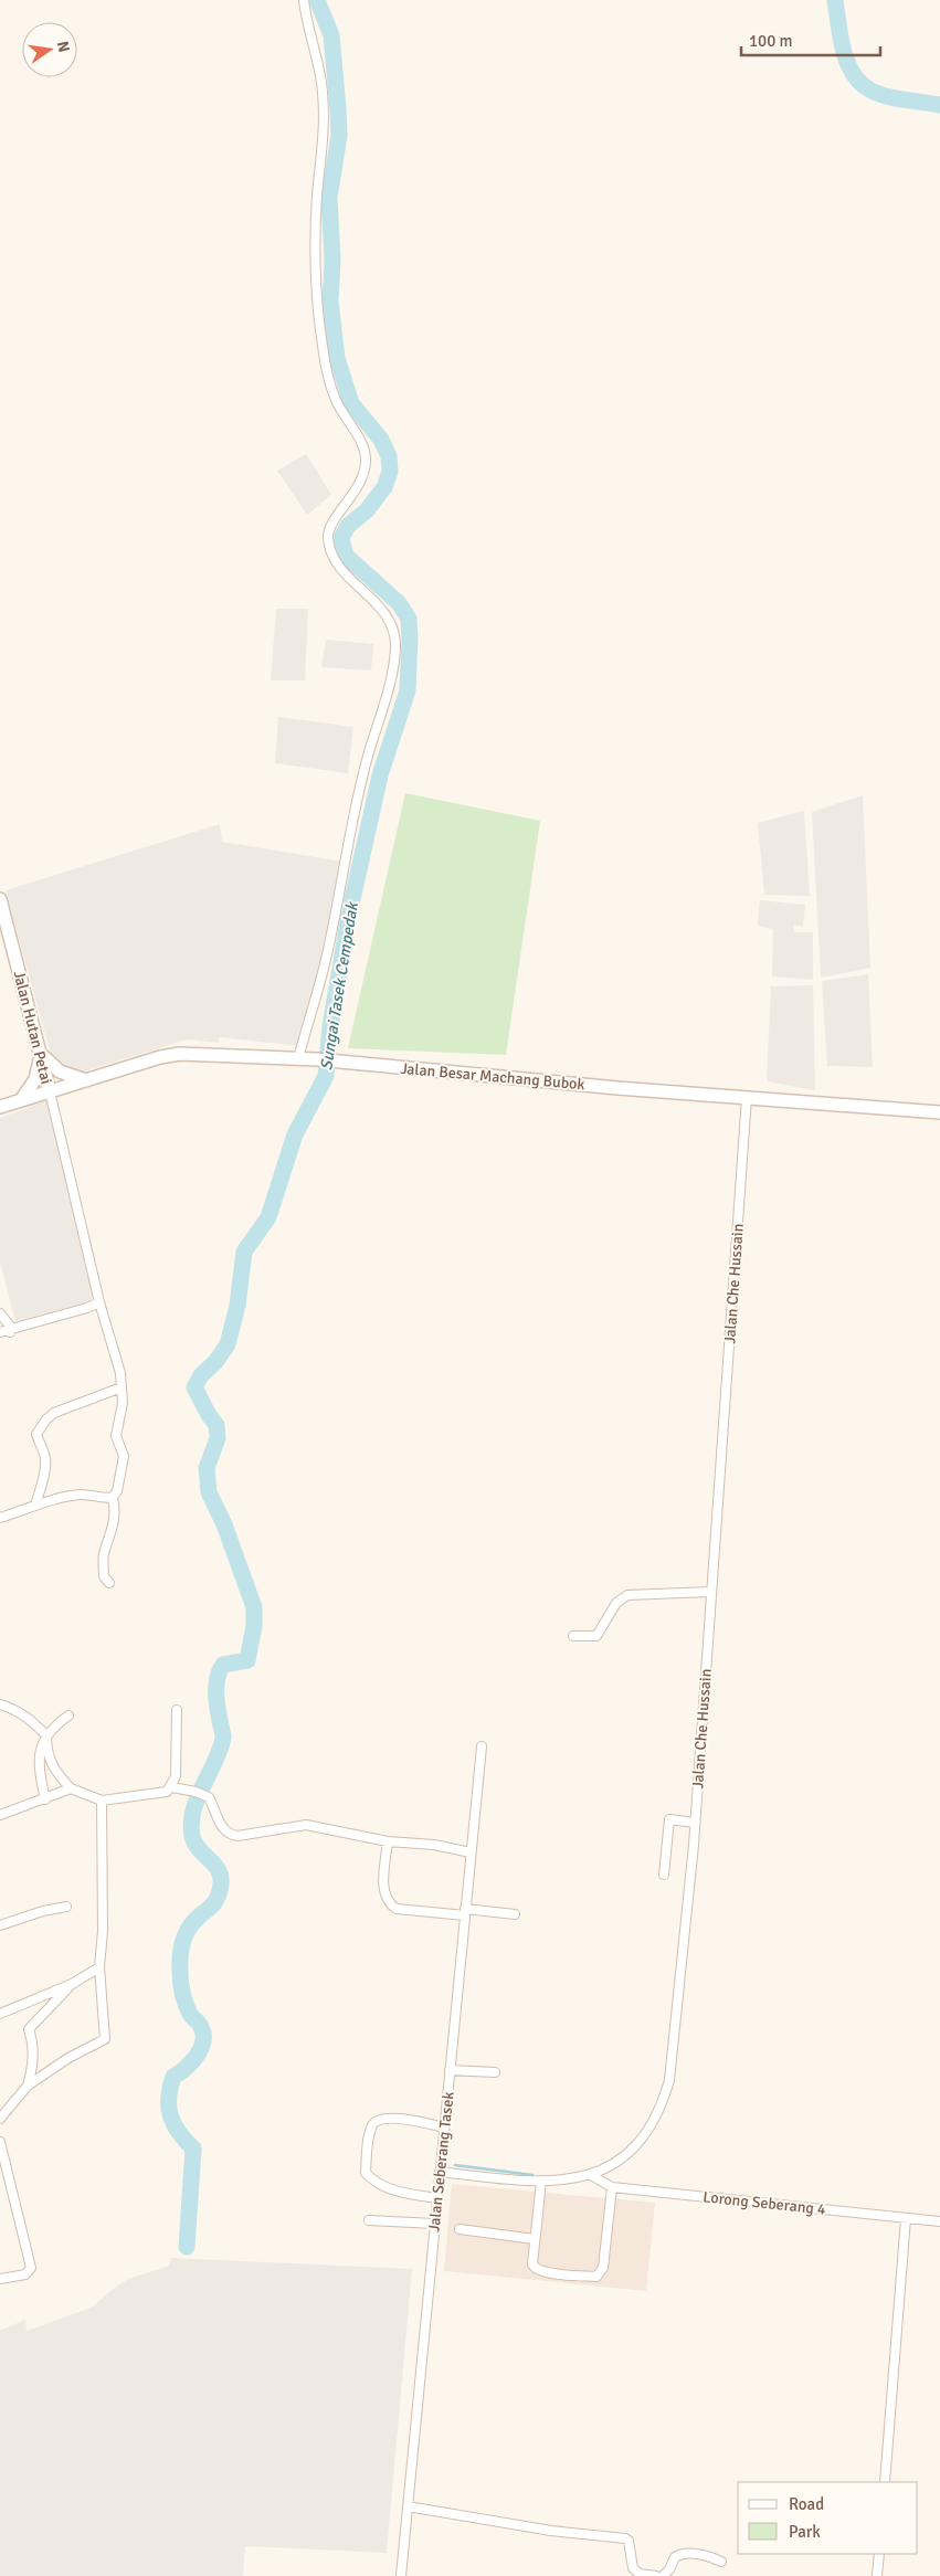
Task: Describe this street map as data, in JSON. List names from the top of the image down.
{
  "streets": {
    "main road": ["Jalan Hutan Petai", "Jalan Besar Machang Bubok"],
    "street": ["Jalan Che Hussain", "Jalan Seberang Tasek", "Lorong Seberang 4"]
  },
  "crossings": [
    ["Jalan Hutan Petai", "Jalan Besar Machang Bubok"],
    ["Jalan Besar Machang Bubok", "Jalan Che Hussain"],
    ["Jalan Che Hussain", "Jalan Seberang Tasek"],
    ["Jalan Che Hussain", "Lorong Seberang 4"]
  ],
  "water": ["Sungai Tasek Cempedak"],
  "legend": ["Road", "Park"],
  "scale_bar": "100 m",
  "north": "right"
}
